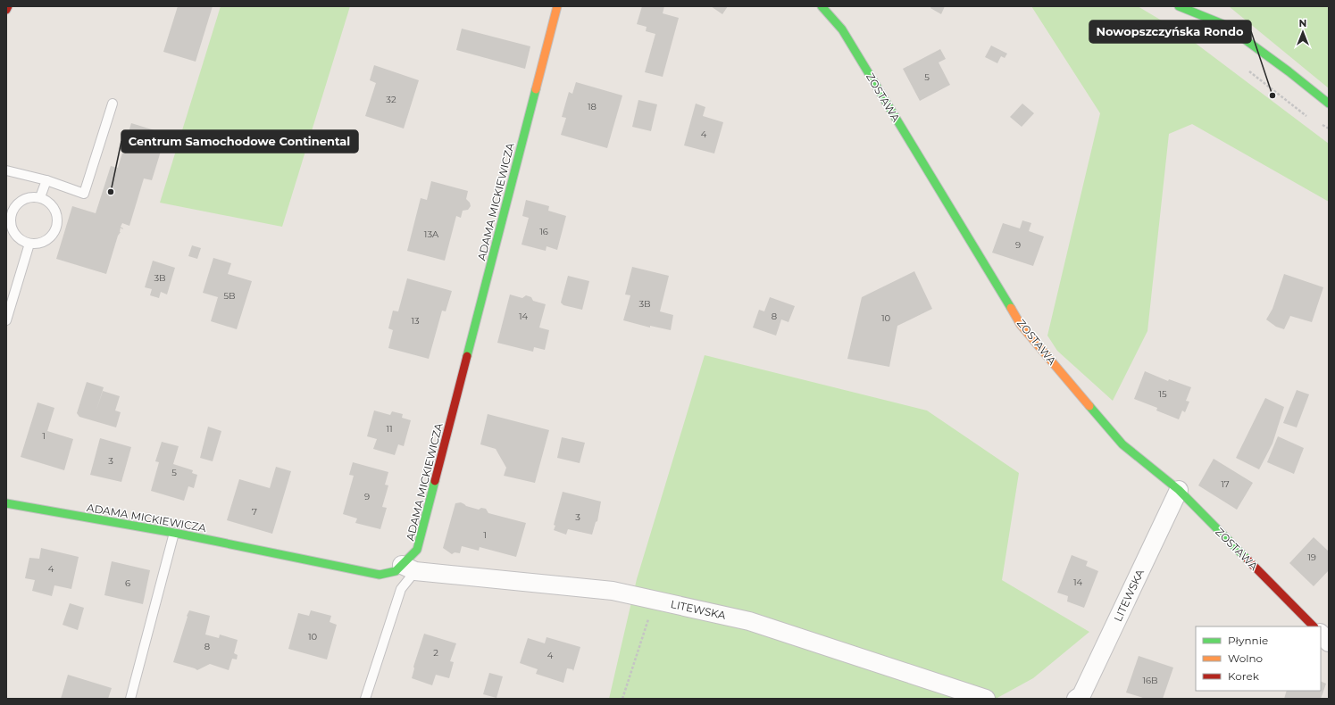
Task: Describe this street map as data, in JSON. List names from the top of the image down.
{
  "streets": {
    "street": ["ZOSTAWA", "ADAMA MICKIEWICZA", "LITEWSKA"]
  },
  "crossings": [
    ["ZOSTAWA", "LITEWSKA"],
    ["ADAMA MICKIEWICZA", "LITEWSKA"]
  ],
  "places": ["Nowopszczyńska Rondo", "Centrum Samochodowe Continental"],
  "house_numbers": [
    "5",
    "32",
    "18",
    "4",
    "16",
    "13A",
    "9",
    "3B",
    "5B",
    "3B",
    "14",
    "8",
    "10",
    "13",
    "15",
    "11",
    "1",
    "3",
    "5",
    "17",
    "9",
    "7",
    "3",
    "1",
    "19",
    "4",
    "14",
    "6",
    "10",
    "8",
    "2",
    "4",
    "16B"
  ],
  "legend": ["Płynnie", "Wolno", "Korek"],
  "north": "top"
}
